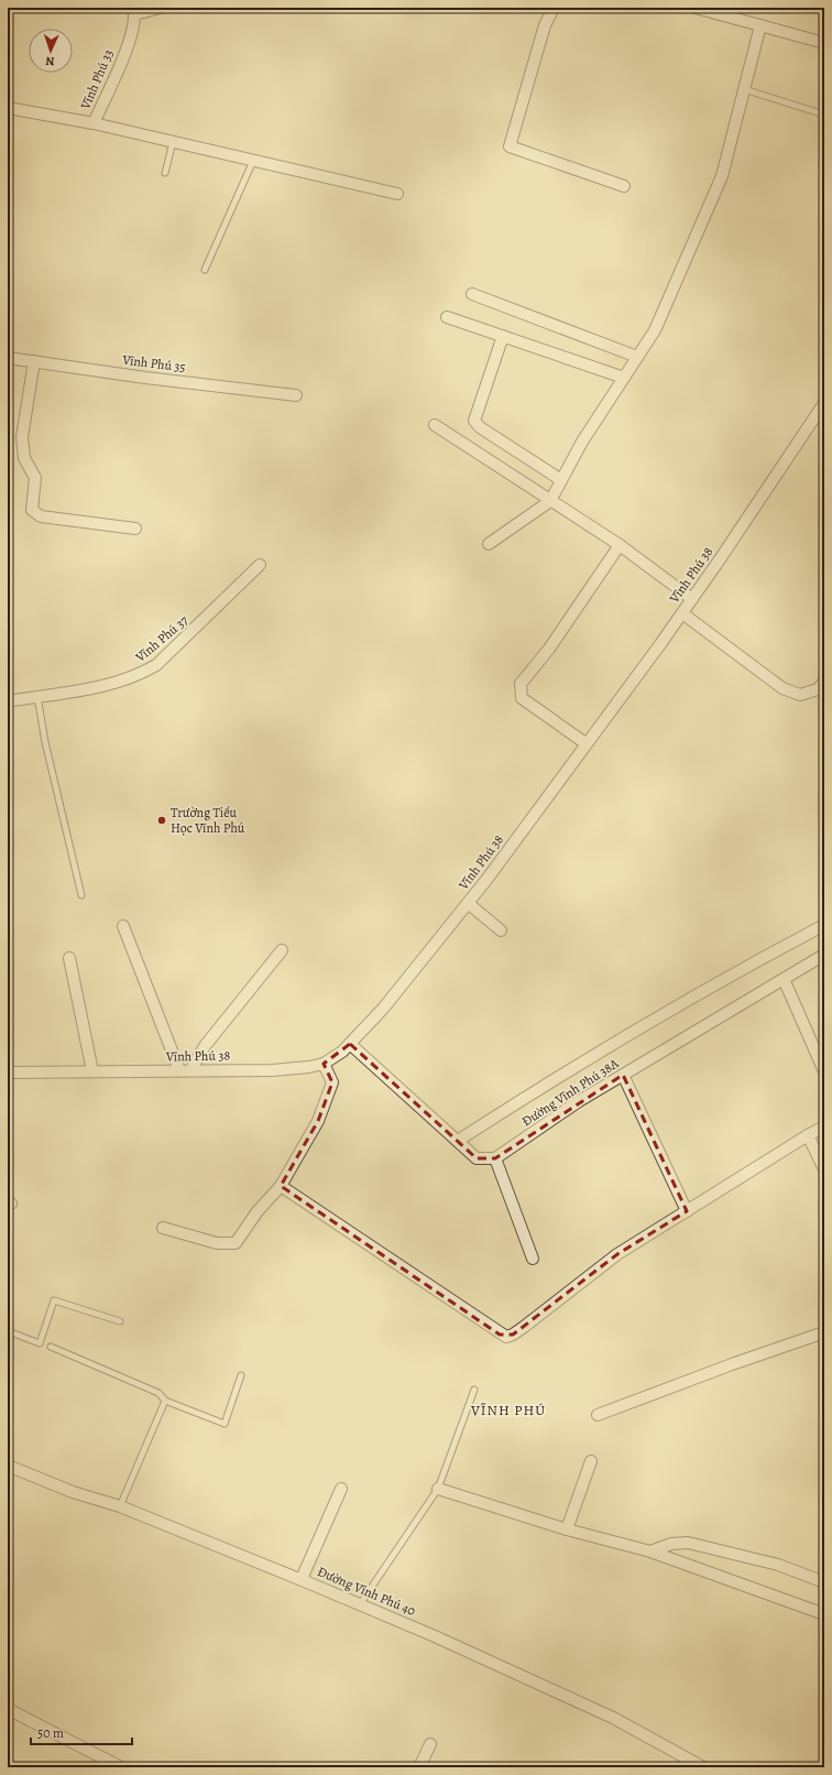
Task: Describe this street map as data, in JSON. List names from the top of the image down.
{
  "streets": {
    "street": [
      "Vĩnh Phú 33",
      "Vĩnh Phú 35",
      "Vĩnh Phú 38",
      "Vĩnh Phú 37",
      "Đường Vĩnh Phú 38A",
      "Đường Vĩnh Phú 40"
    ]
  },
  "districts": ["VĨNH PHÚ"],
  "places": ["Trường Tiểu Học Vĩnh Phú"],
  "scale_bar": "50 m",
  "north": "bottom"
}
